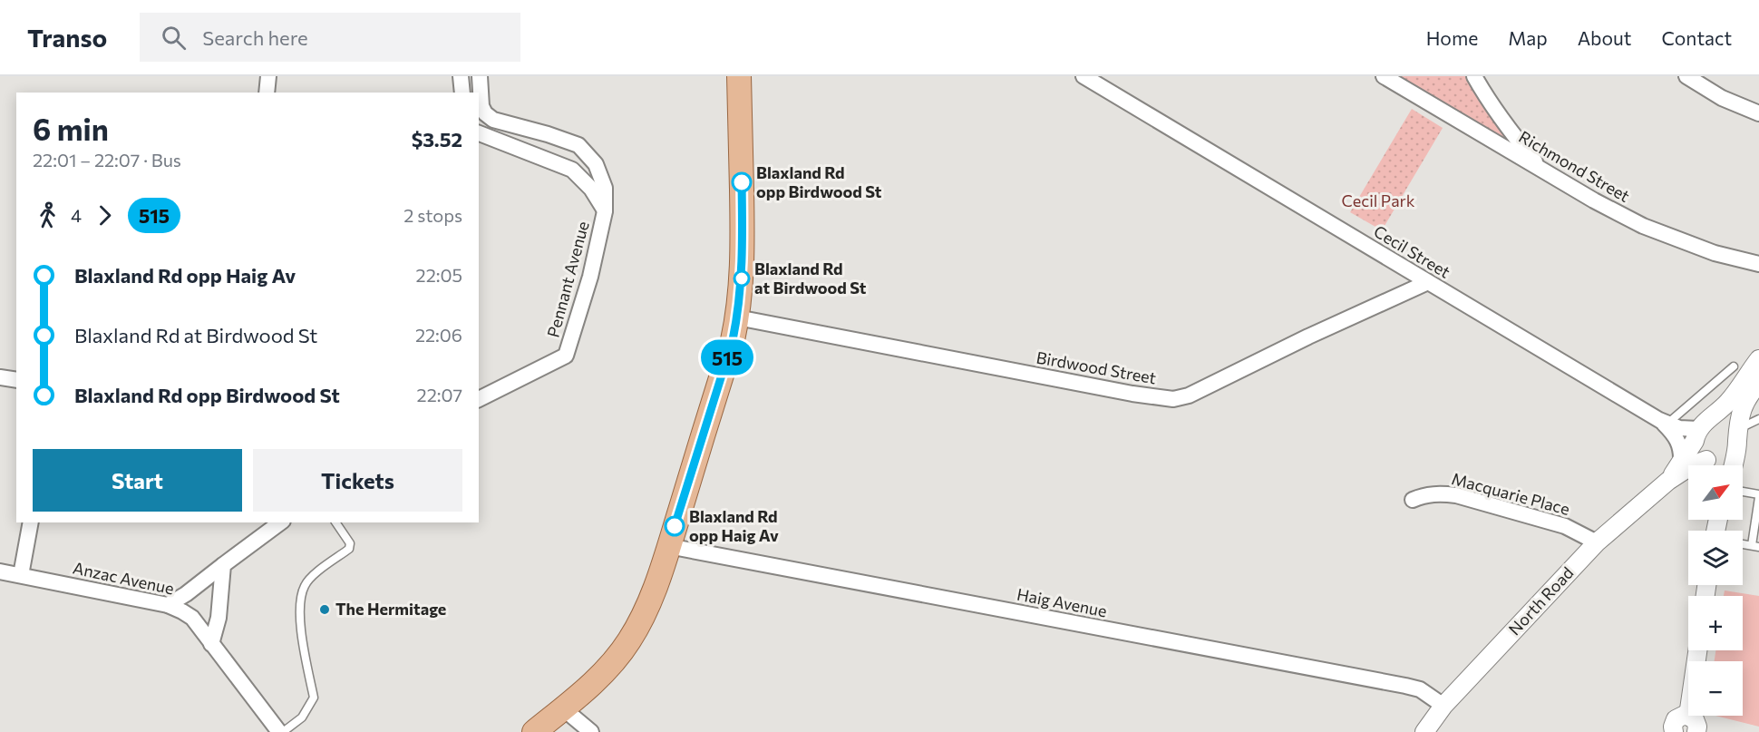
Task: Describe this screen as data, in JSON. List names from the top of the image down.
{
  "streets": {
    "street": [
      "Richmond Street",
      "Cecil Street",
      "Pennant Avenue",
      "Birdwood Street",
      "Macquarie Place",
      "Anzac Avenue",
      "North Road",
      "Haig Avenue"
    ]
  },
  "crossings": [
    ["Cecil Street", "Birdwood Street"],
    ["Cecil Street", "North Road"],
    ["Macquarie Place", "North Road"],
    ["North Road", "Haig Avenue"]
  ],
  "parks": ["Cecil Park"],
  "places": [
    "Blaxland Rd opp Birdwood St",
    "Blaxland Rd at Birdwood St",
    "Blaxland Rd opp Haig Av",
    "The Hermitage"
  ],
  "lines": ["bus line 515"],
  "north": "top right",
  "page": {
    "header": "Transo",
    "search": "Search here",
    "nav": [
      "Home",
      "Map",
      "About",
      "Contact"
    ],
    "on_map": "515",
    "heading": ["6 min", "22:01 – 22:07 · Bus", "$3.52"],
    "legs": ["4", "515", "2 stops"],
    "list": [
      {
        "name": "Blaxland Rd opp Haig Av",
        "value": "22:05"
      },
      {
        "name": "Blaxland Rd at Birdwood St",
        "value": "22:06"
      },
      {
        "name": "Blaxland Rd opp Birdwood St",
        "value": "22:07"
      }
    ],
    "buttons": ["Start", "Tickets"],
    "map_buttons": ["+", "−"]
  }
}
